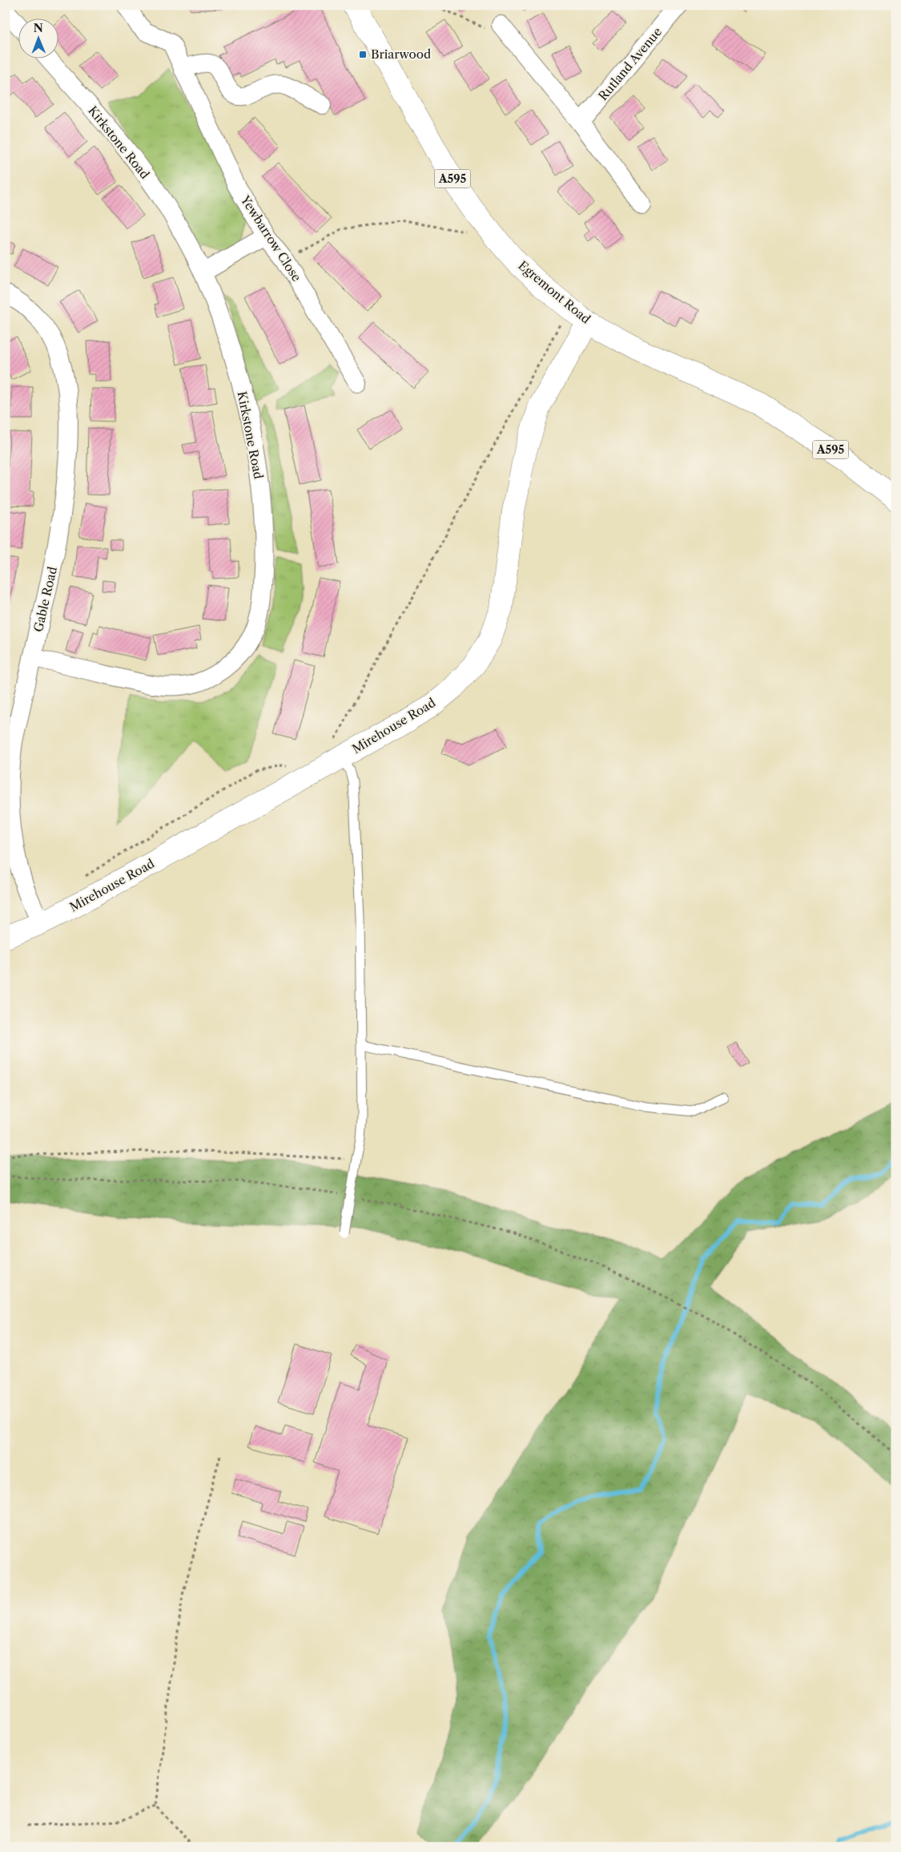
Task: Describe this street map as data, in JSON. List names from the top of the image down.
{
  "streets": {
    "main road": ["A595", "Egremont Road", "Mirehouse Road"],
    "street": [
      "Rutland Avenue",
      "Kirkstone Road",
      "Yewbarrow Close",
      "Gable Road"
    ]
  },
  "crossings": [
    ["Kirkstone Road", "Gable Road"],
    ["Egremont Road", "Mirehouse Road"],
    ["Gable Road", "Mirehouse Road"]
  ],
  "places": {
    "transit": ["Briarwood"]
  },
  "north": "top"
}
